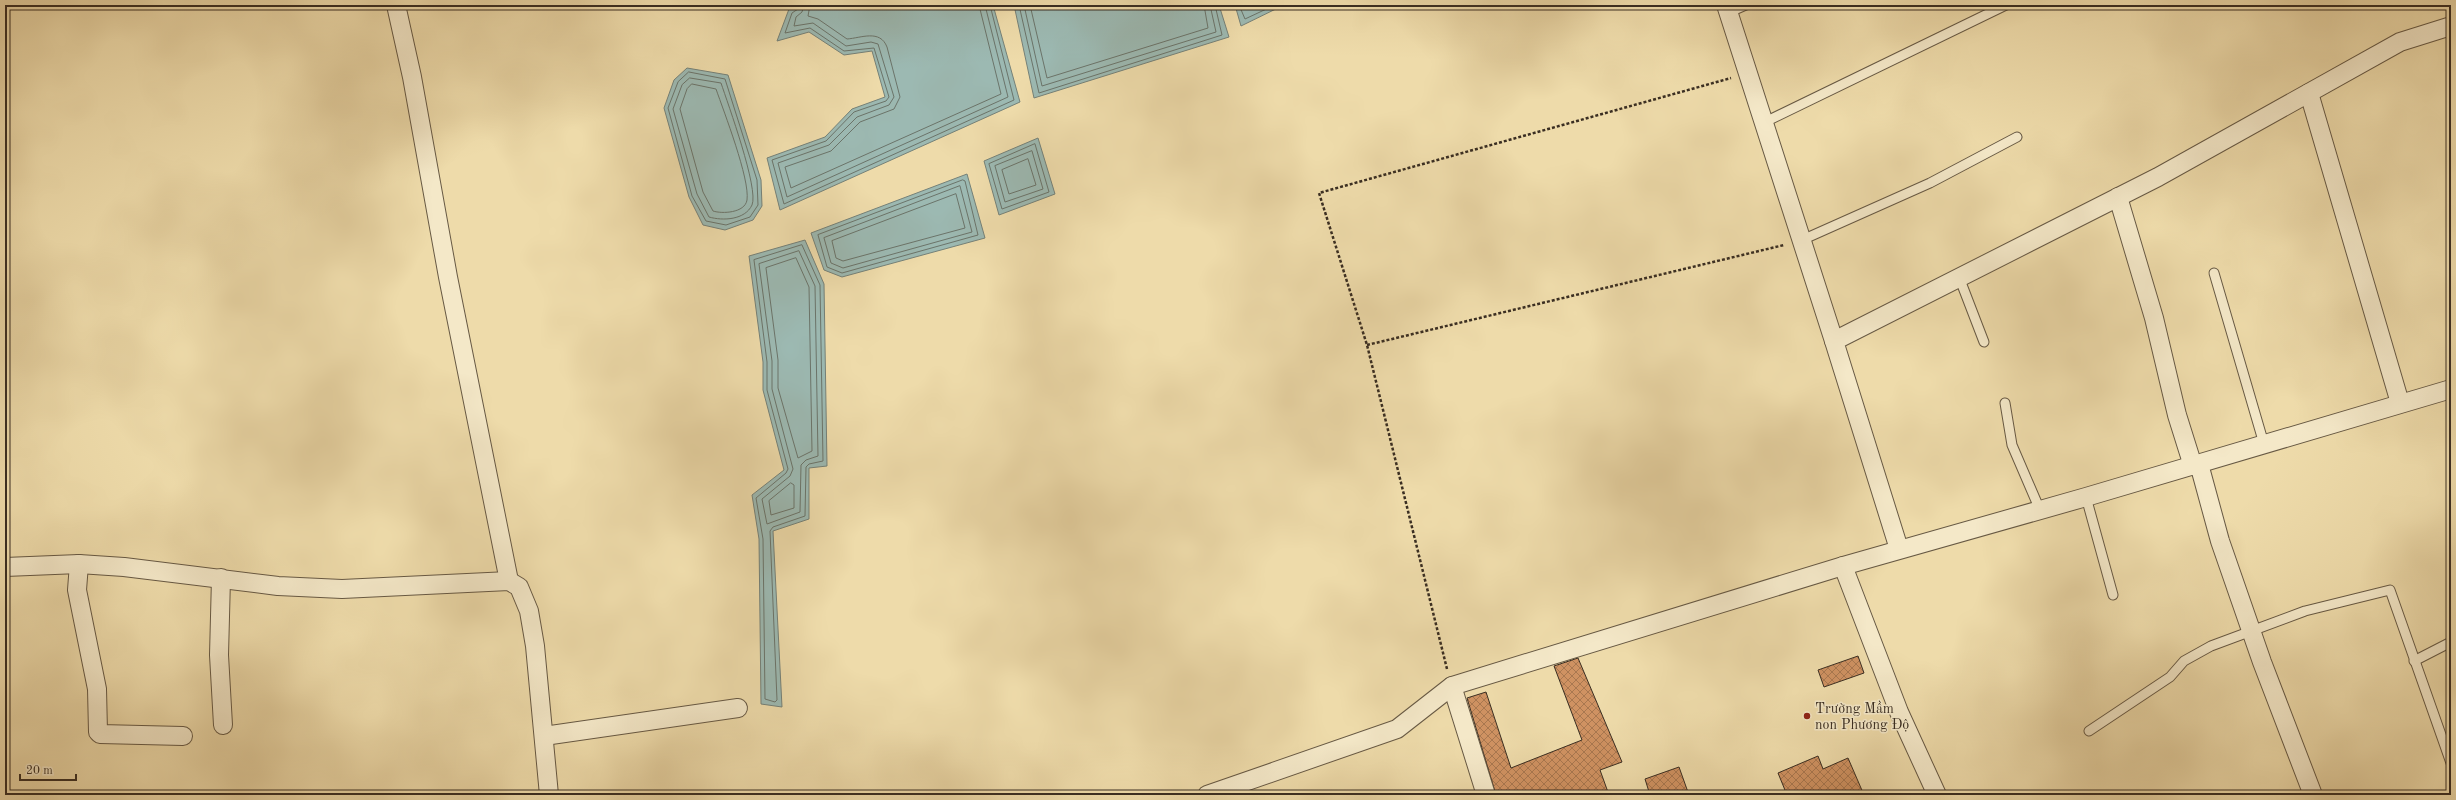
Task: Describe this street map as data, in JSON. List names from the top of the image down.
{
  "places": ["Trường Mầm non Phương Độ"],
  "scale_bar": "20 m"
}
